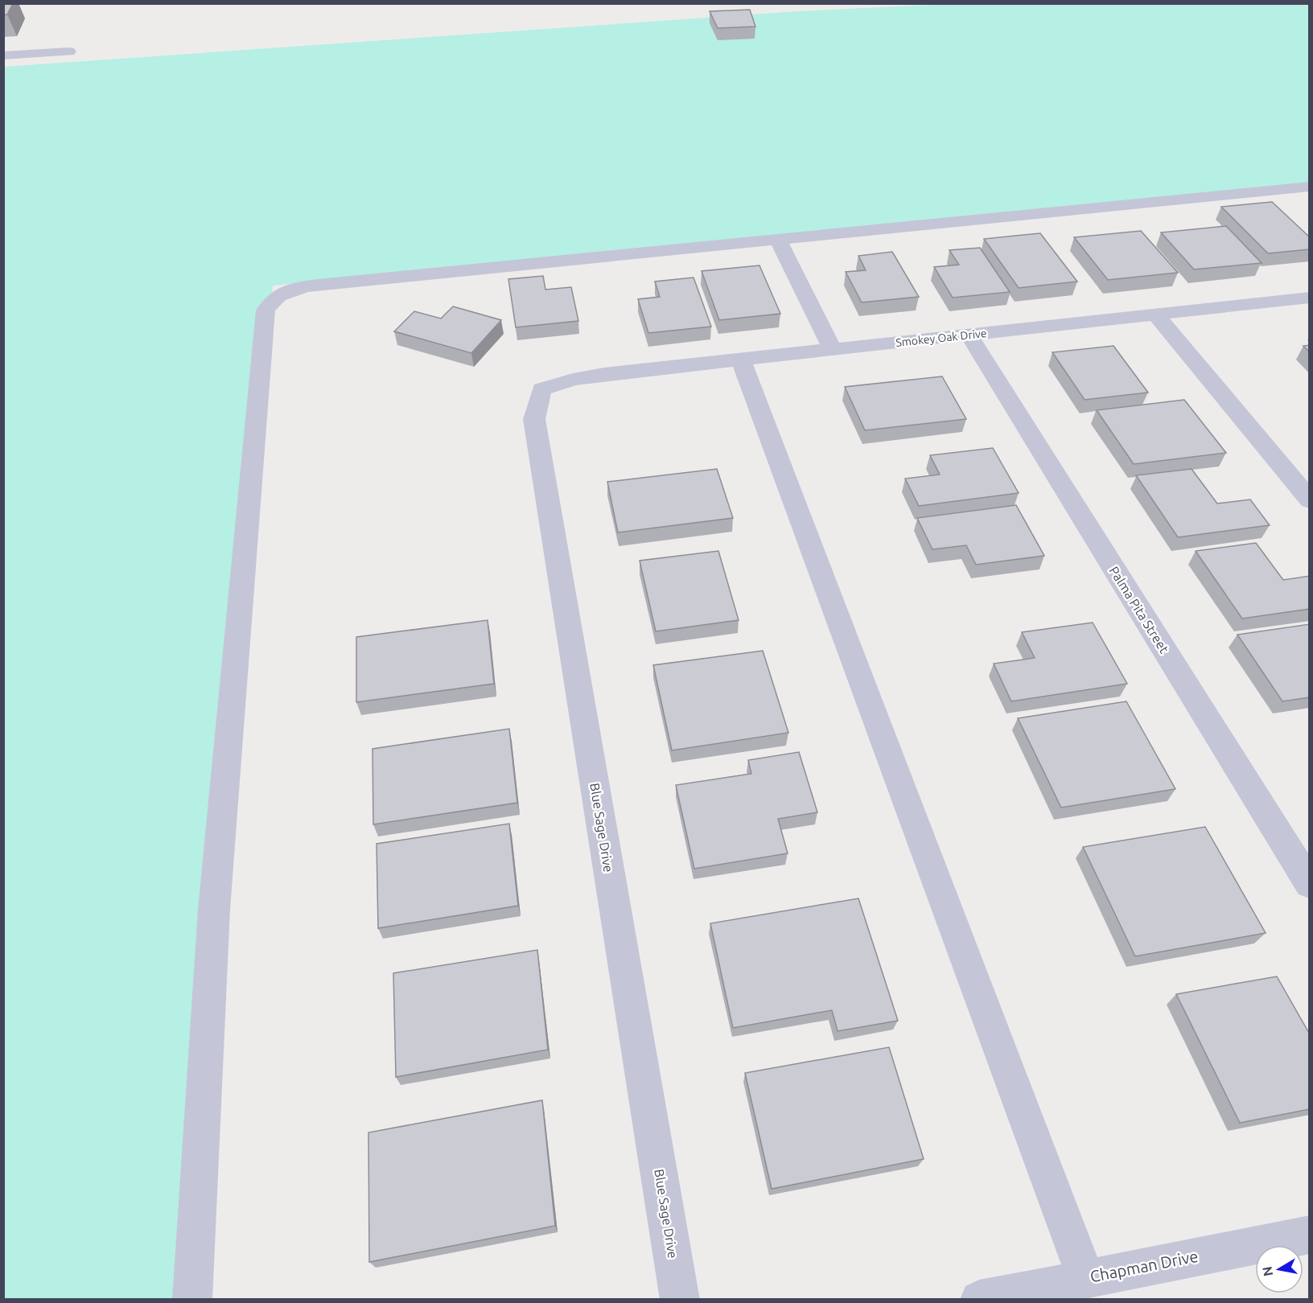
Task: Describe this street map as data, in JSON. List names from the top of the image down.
{
  "streets": {
    "street": [
      "Smokey Oak Drive",
      "Palma Pita Street",
      "Blue Sage Drive",
      "Chapman Drive"
    ]
  },
  "crossings": [
    ["Smokey Oak Drive", "Palma Pita Street"],
    ["Smokey Oak Drive", "Blue Sage Drive"]
  ],
  "north": "left"
}
